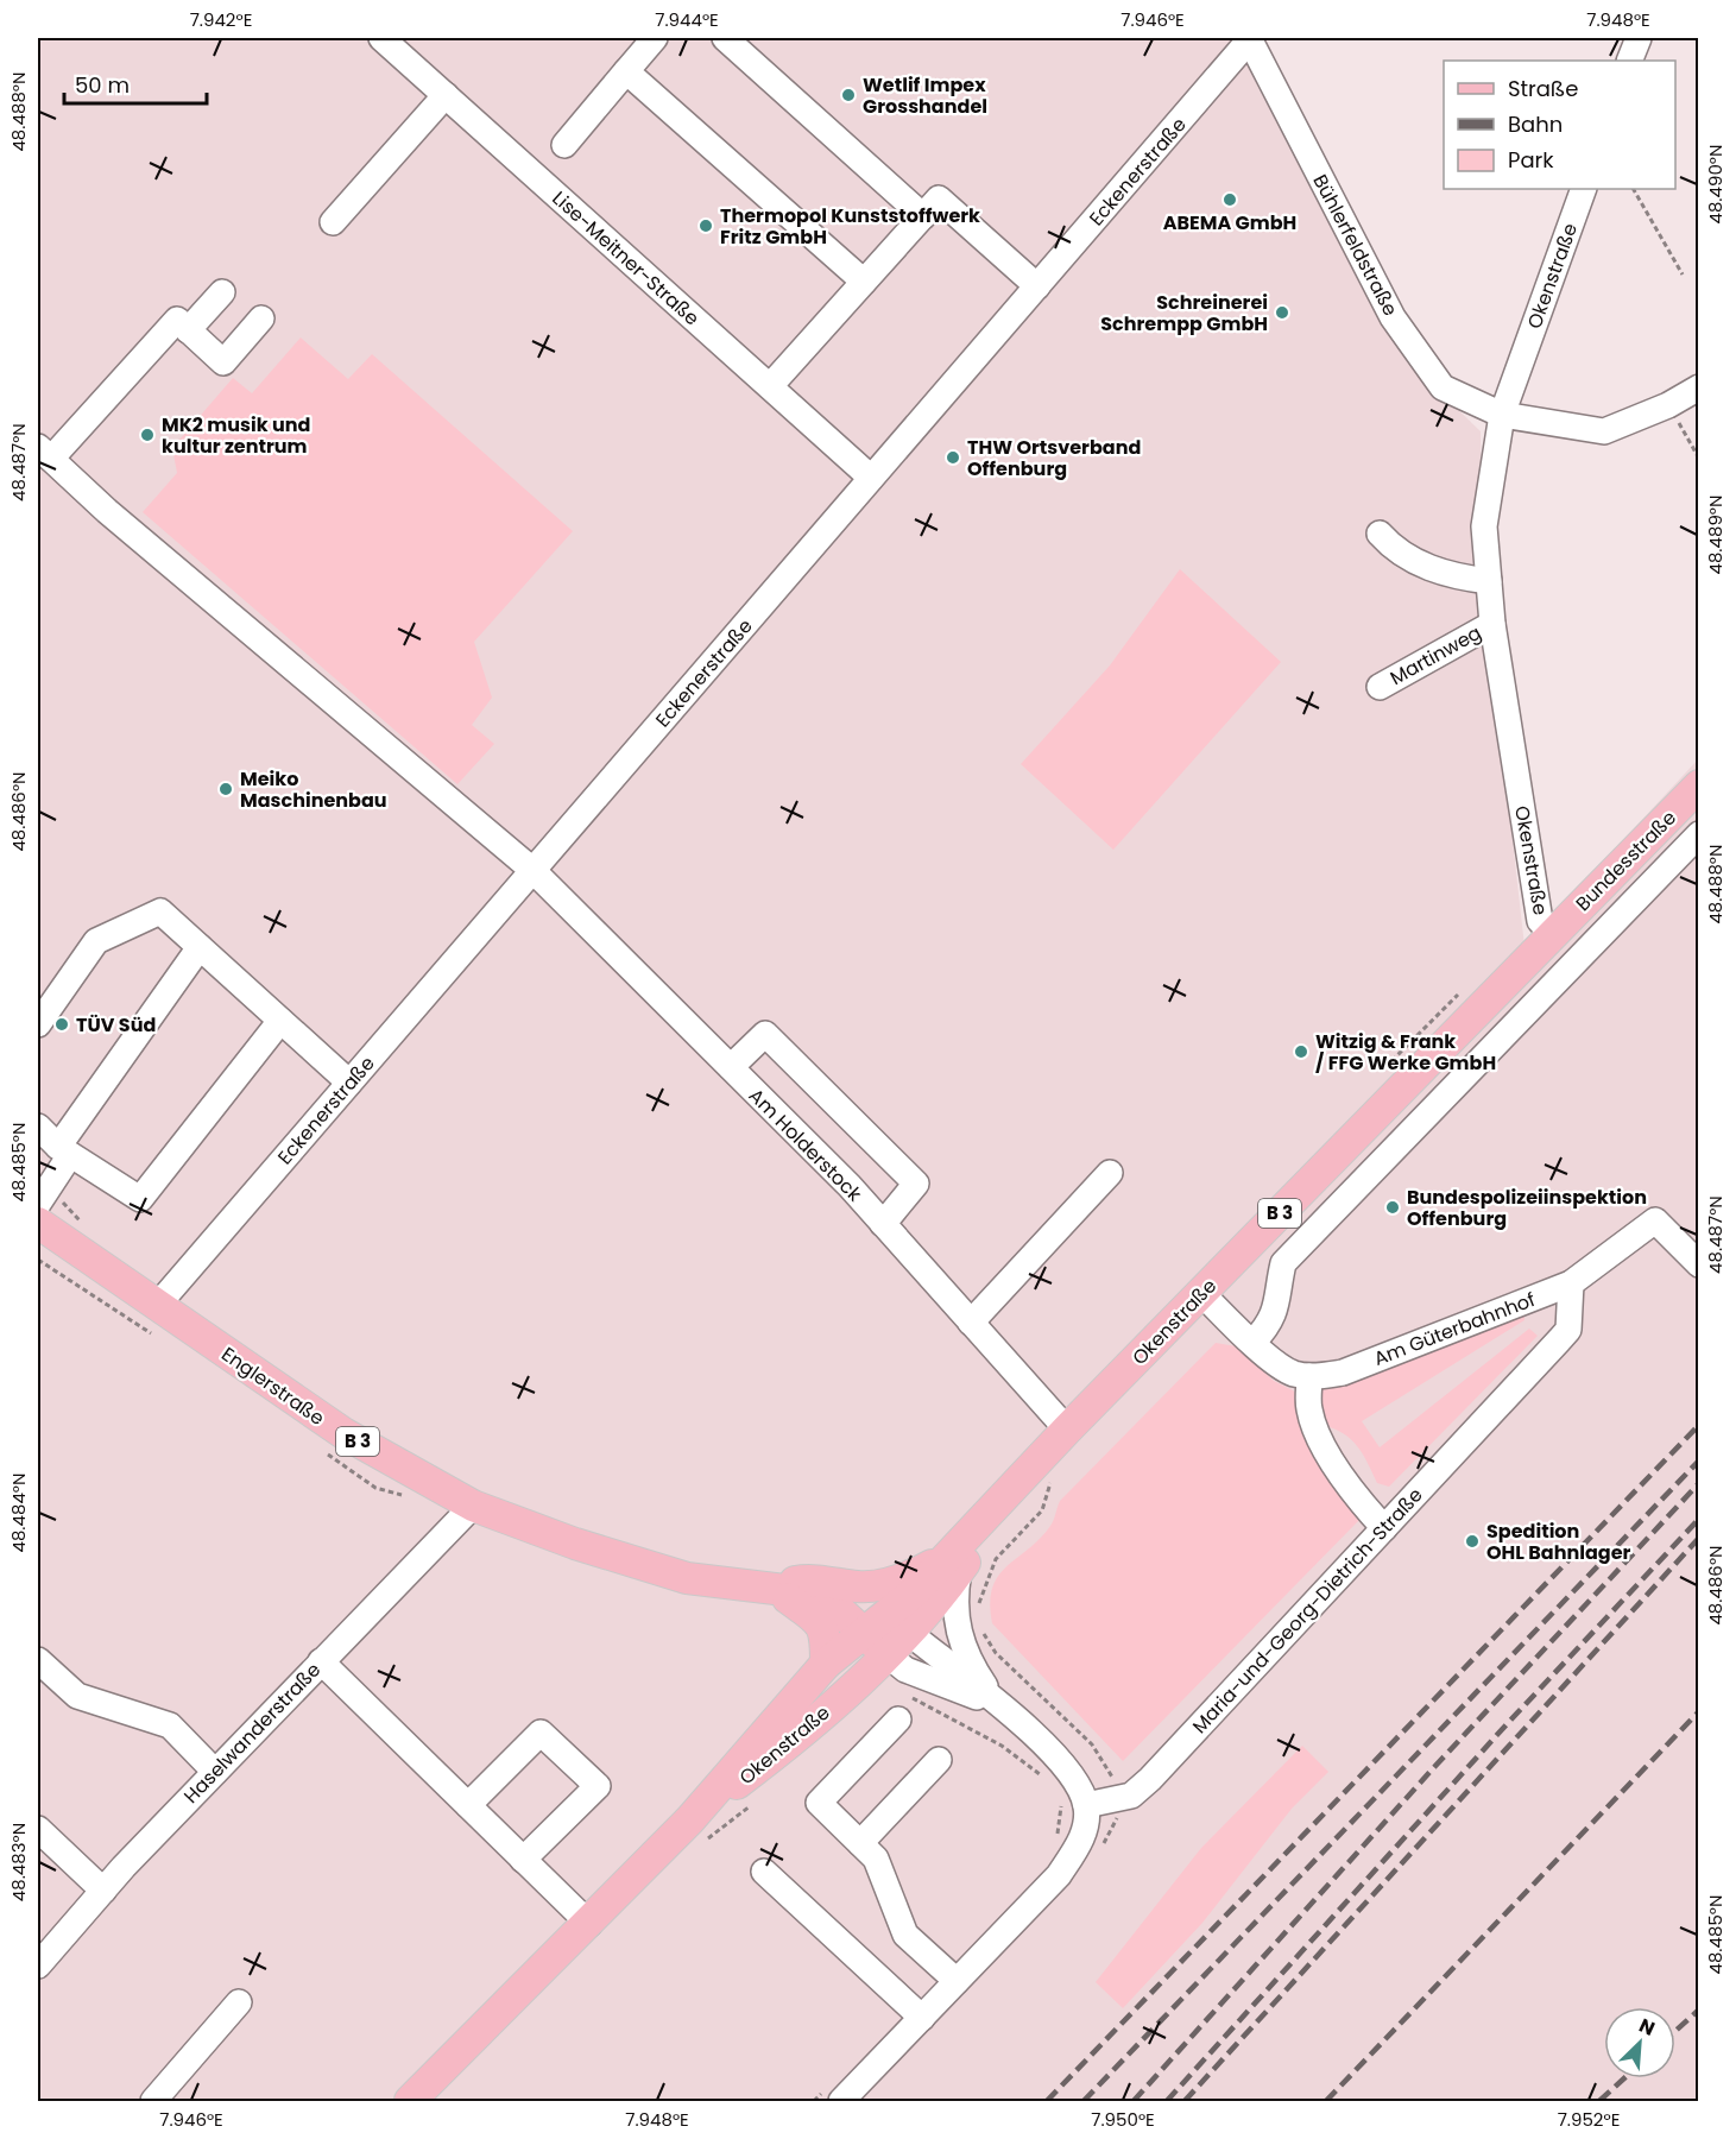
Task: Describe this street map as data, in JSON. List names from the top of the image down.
{
  "streets": {
    "main road": [
      "Okenstraße",
      "Bundesstraße",
      "B 3",
      "Englerstraße"
    ],
    "street": [
      "Eckenerstraße",
      "Bühlerfeldstraße",
      "Lise-Meitner-Straße",
      "Martinweg",
      "Am Holderstock",
      "Am Güterbahnhof",
      "Maria-und-Georg-Dietrich-Straße",
      "Haselwanderstraße"
    ]
  },
  "crossings": [
    ["Eckenerstraße", "Bühlerfeldstraße"],
    ["Eckenerstraße", "Lise-Meitner-Straße"],
    ["Eckenerstraße", "Am Holderstock"],
    ["Eckenerstraße", "Englerstraße"],
    ["Bühlerfeldstraße", "Okenstraße"],
    ["Okenstraße", "Martinweg"],
    ["Okenstraße", "Bundesstraße"],
    ["Okenstraße", "Am Holderstock"],
    ["Okenstraße", "Am Güterbahnhof"],
    ["Okenstraße", "Englerstraße"],
    ["Am Güterbahnhof", "Maria-und-Georg-Dietrich-Straße"],
    ["Englerstraße", "Haselwanderstraße"]
  ],
  "places": [
    "Wetlif Impex Grosshandel",
    "ABEMA GmbH",
    "Thermopol Kunststoffwerk Fritz GmbH",
    "Schreinerei Schrempp GmbH",
    "MK2 musik und kultur zentrum",
    "THW Ortsverband Offenburg",
    "Meiko Maschinenbau",
    "TÜV Süd",
    "Witzig & Frank / FFG Werke GmbH",
    "Bundespolizeiinspektion Offenburg",
    "Spedition OHL Bahnlager"
  ],
  "legend": ["Straße", "Bahn", "Park"],
  "scale_bar": "50 m",
  "north": "top right",
  "coordinates": [
    "7.942°E",
    "7.944°E",
    "7.946°E",
    "7.948°E",
    "48.488°N",
    "48.490°N",
    "48.487°N",
    "48.489°N",
    "48.486°N",
    "48.485°N",
    "48.484°N",
    "48.483°N",
    "7.950°E",
    "7.952°E"
  ]
}
